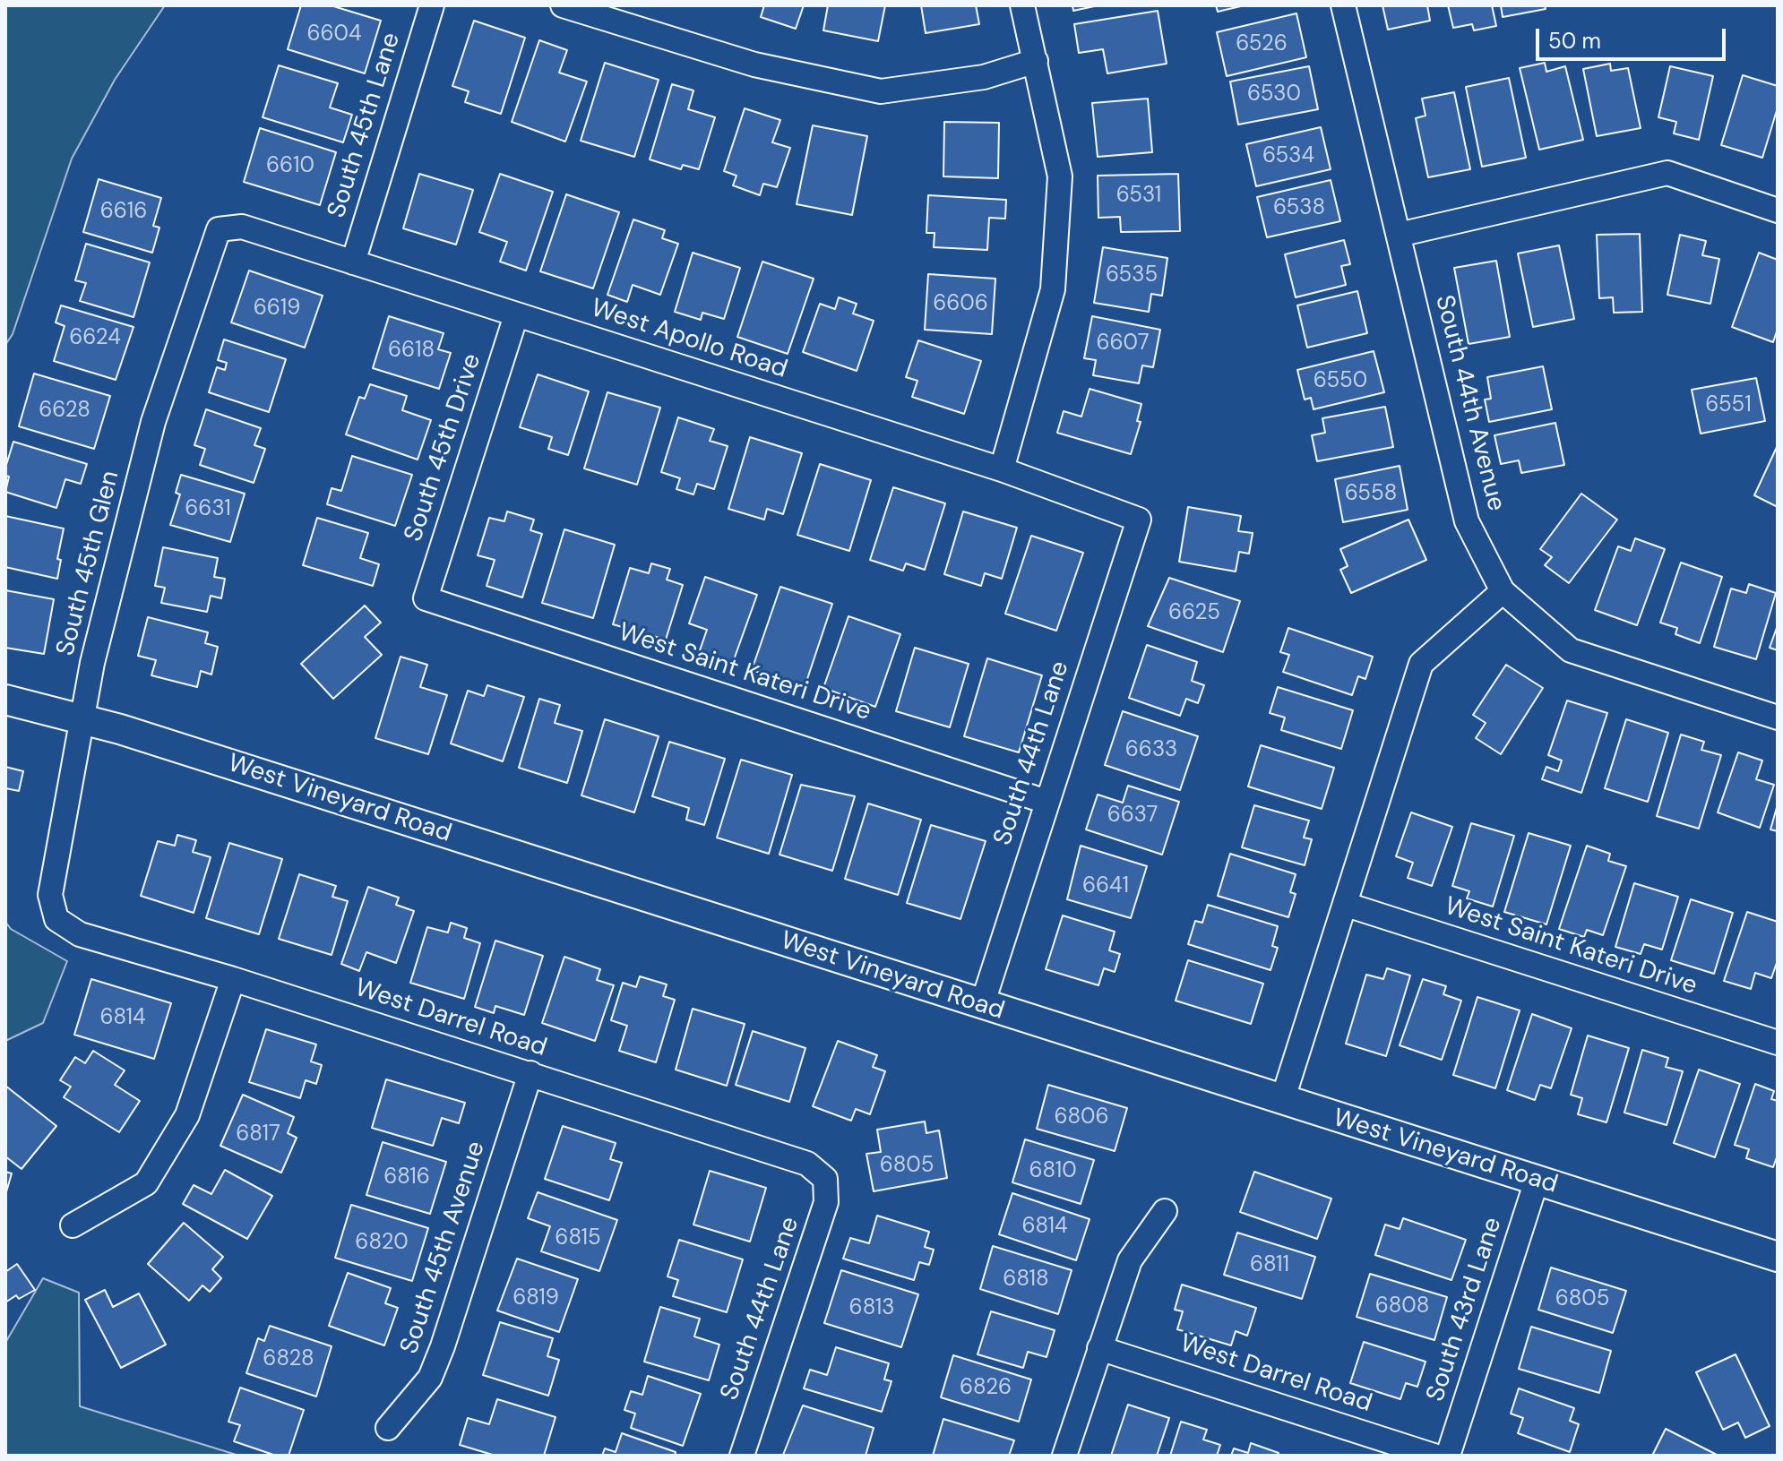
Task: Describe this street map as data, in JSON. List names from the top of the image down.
{
  "streets": {
    "street": [
      "South 45th Lane",
      "West Apollo Road",
      "South 44th Avenue",
      "South 45th Drive",
      "South 45th Glen",
      "West Saint Kateri Drive",
      "South 44th Lane",
      "West Vineyard Road",
      "West Darrel Road",
      "South 45th Avenue",
      "South 43rd Lane"
    ]
  },
  "crossings": [
    ["South 45th Lane", "West Apollo Road"],
    ["West Apollo Road", "South 45th Drive"],
    ["West Apollo Road", "South 45th Glen"],
    ["West Apollo Road", "South 44th Lane"],
    ["South 45th Drive", "West Saint Kateri Drive"],
    ["South 45th Glen", "West Vineyard Road"],
    ["South 45th Glen", "West Darrel Road"],
    ["West Saint Kateri Drive", "South 44th Lane"],
    ["South 44th Lane", "West Vineyard Road"],
    ["South 44th Lane", "West Darrel Road"],
    ["West Vineyard Road", "South 43rd Lane"],
    ["West Darrel Road", "South 45th Avenue"]
  ],
  "house_numbers": [
    "6604",
    "6526",
    "6530",
    "6534",
    "6610",
    "6531",
    "6538",
    "6616",
    "6535",
    "6606",
    "6619",
    "6624",
    "6607",
    "6618",
    "6550",
    "6551",
    "6628",
    "6558",
    "6631",
    "6625",
    "6633",
    "6637",
    "6641",
    "6814",
    "6806",
    "6817",
    "6805",
    "6810",
    "6816",
    "6814",
    "6815",
    "6820",
    "6811",
    "6818",
    "6819",
    "6805",
    "6808",
    "6813",
    "6828",
    "6826"
  ],
  "scale_bar": "50 m"
}
